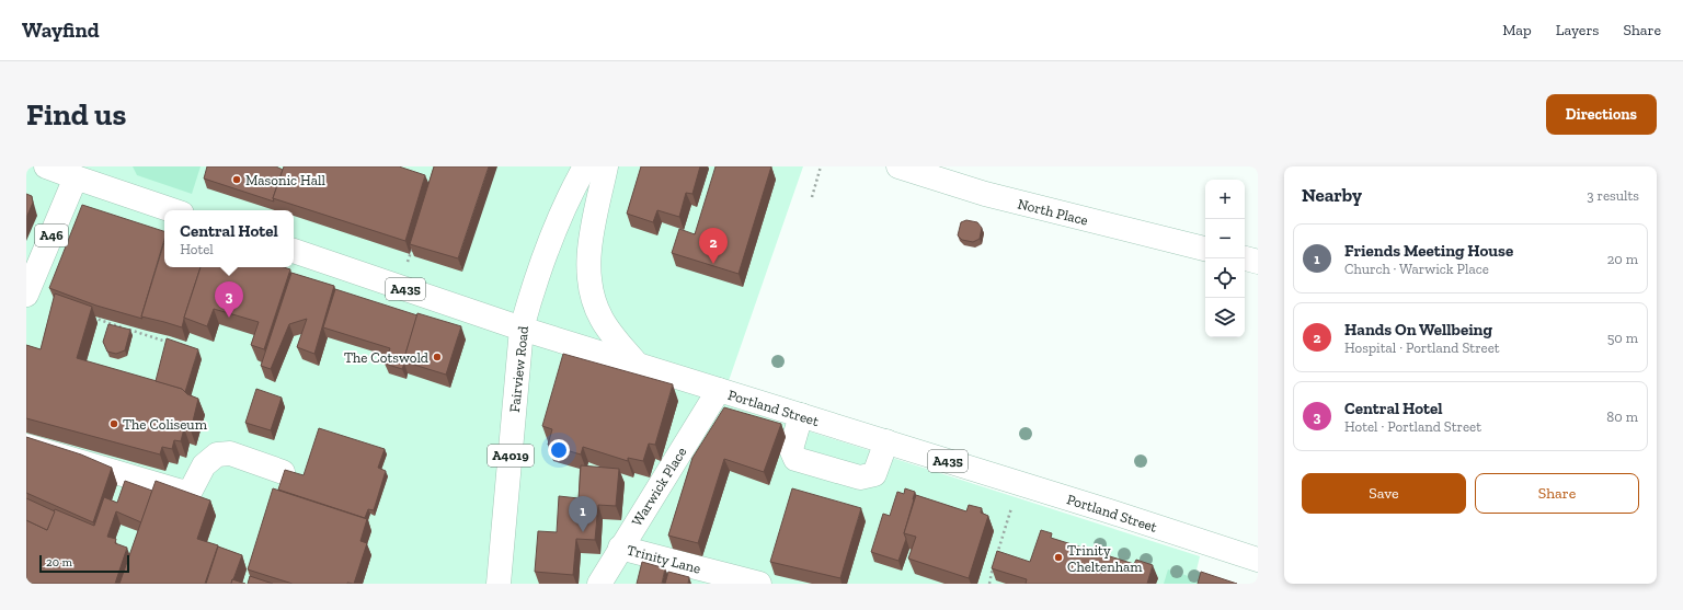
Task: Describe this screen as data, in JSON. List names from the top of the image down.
{
  "streets": {
    "main road": [
      "North Place",
      "A46",
      "A435",
      "Fairview Road",
      "Portland Street",
      "A4019",
      "Warwick Place",
      "Trinity Lane"
    ]
  },
  "crossings": [
    ["Fairview Road", "Portland Street"],
    ["Portland Street", "Warwick Place"],
    ["Warwick Place", "Trinity Lane"]
  ],
  "places": [
    "Masonic Hall",
    "The Cotswold",
    "The Coliseum",
    "Trinity Cheltenham"
  ],
  "scale_bar": "20 m",
  "page": {
    "header": "Wayfind",
    "nav": ["Map", "Layers", "Share"],
    "buttons": [
      "Directions",
      ["Save", "Share"]
    ],
    "title": "Find us",
    "heading": ["Nearby", "3 results"],
    "map_buttons": ["+", "−"],
    "popup": ["Central Hotel", "Hotel"],
    "list": [
      {
        "mark": "1",
        "name": "Friends Meeting House",
        "note": "Church · Warwick Place",
        "value": "20 m"
      },
      {
        "mark": "2",
        "name": "Hands On Wellbeing",
        "note": "Hospital · Portland Street",
        "value": "50 m"
      },
      {
        "mark": "3",
        "name": "Central Hotel",
        "note": "Hotel · Portland Street",
        "value": "80 m"
      }
    ],
    "pins": ["2", "3", "1"],
    "scale": "20 m"
  }
}
